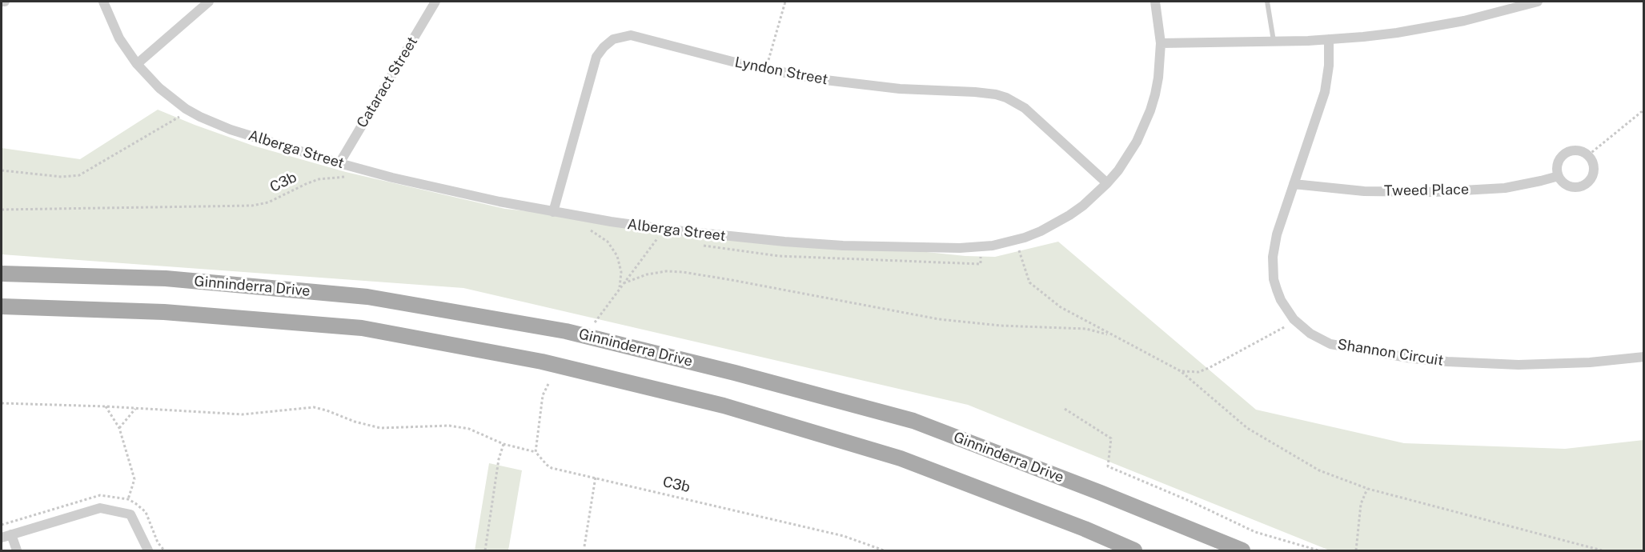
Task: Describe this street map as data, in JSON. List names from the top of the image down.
{
  "streets": {
    "main road": ["Ginninderra Drive"],
    "street": [
      "Lyndon Street",
      "Cataract Street",
      "Alberga Street",
      "Tweed Place",
      "Shannon Circuit"
    ],
    "path": ["C3b"]
  },
  "crossings": [
    ["Lyndon Street", "Alberga Street"],
    ["Cataract Street", "Alberga Street"],
    ["Tweed Place", "Shannon Circuit"]
  ]
}
